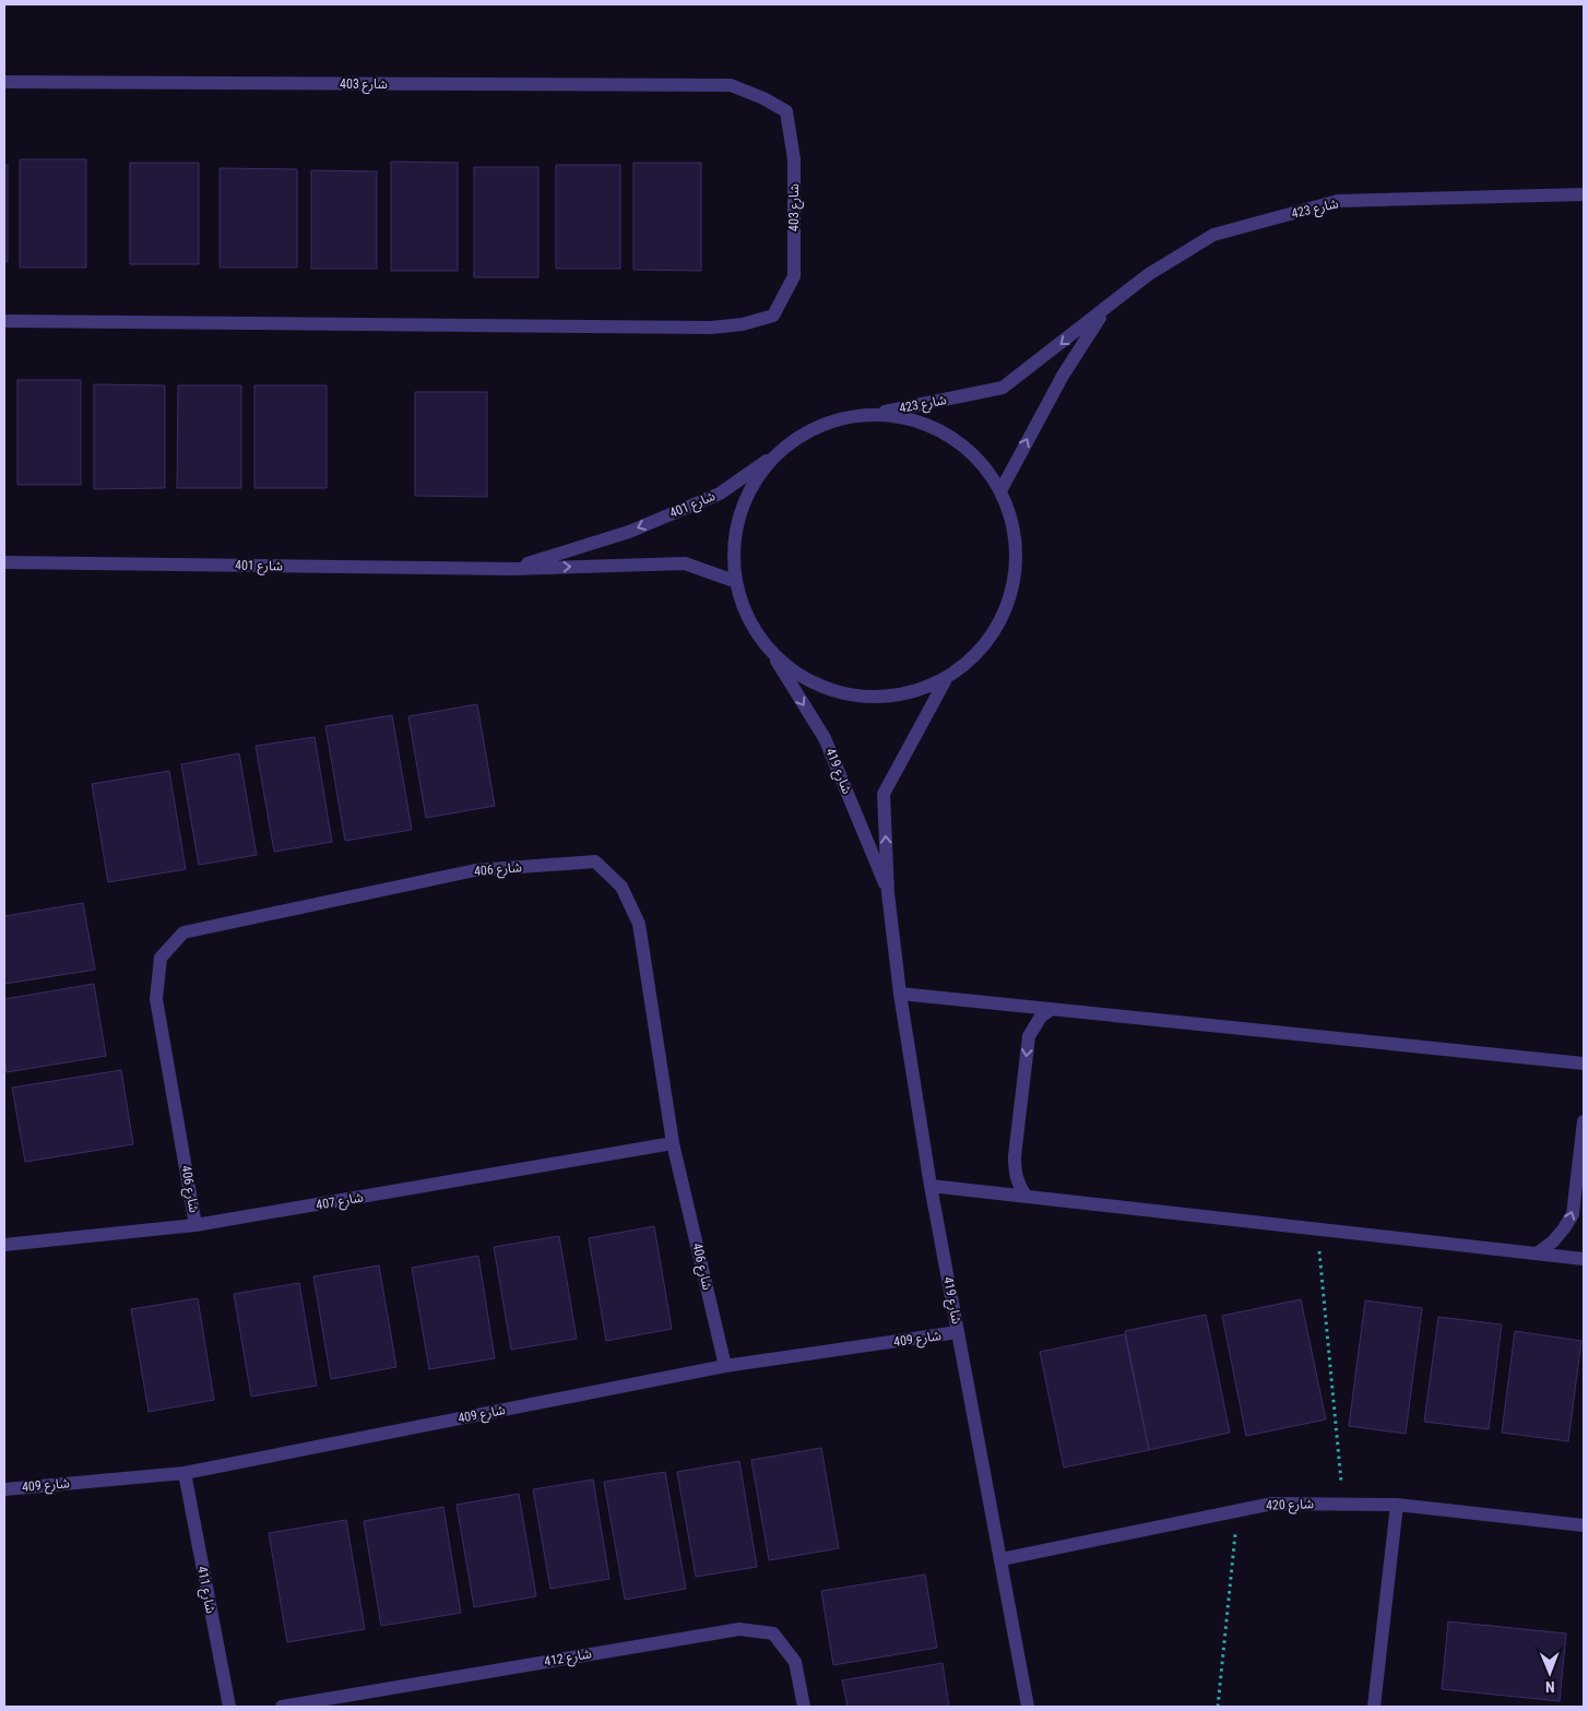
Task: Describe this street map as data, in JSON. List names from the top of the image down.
{
  "streets": {
    "street": [
      "شارع 403",
      "شارع 423",
      "شارع 401",
      "شارع 419",
      "شارع 406",
      "شارع 407",
      "شارع 409",
      "شارع 420",
      "شارع 411",
      "شارع 412"
    ]
  },
  "crossings": [
    ["شارع 423", "شارع 401"],
    ["شارع 401", "شارع 419"],
    ["شارع 419", "شارع 409"],
    ["شارع 419", "شارع 420"],
    ["شارع 406", "شارع 407"],
    ["شارع 406", "شارع 409"],
    ["شارع 409", "شارع 411"]
  ],
  "north": "bottom"
}
